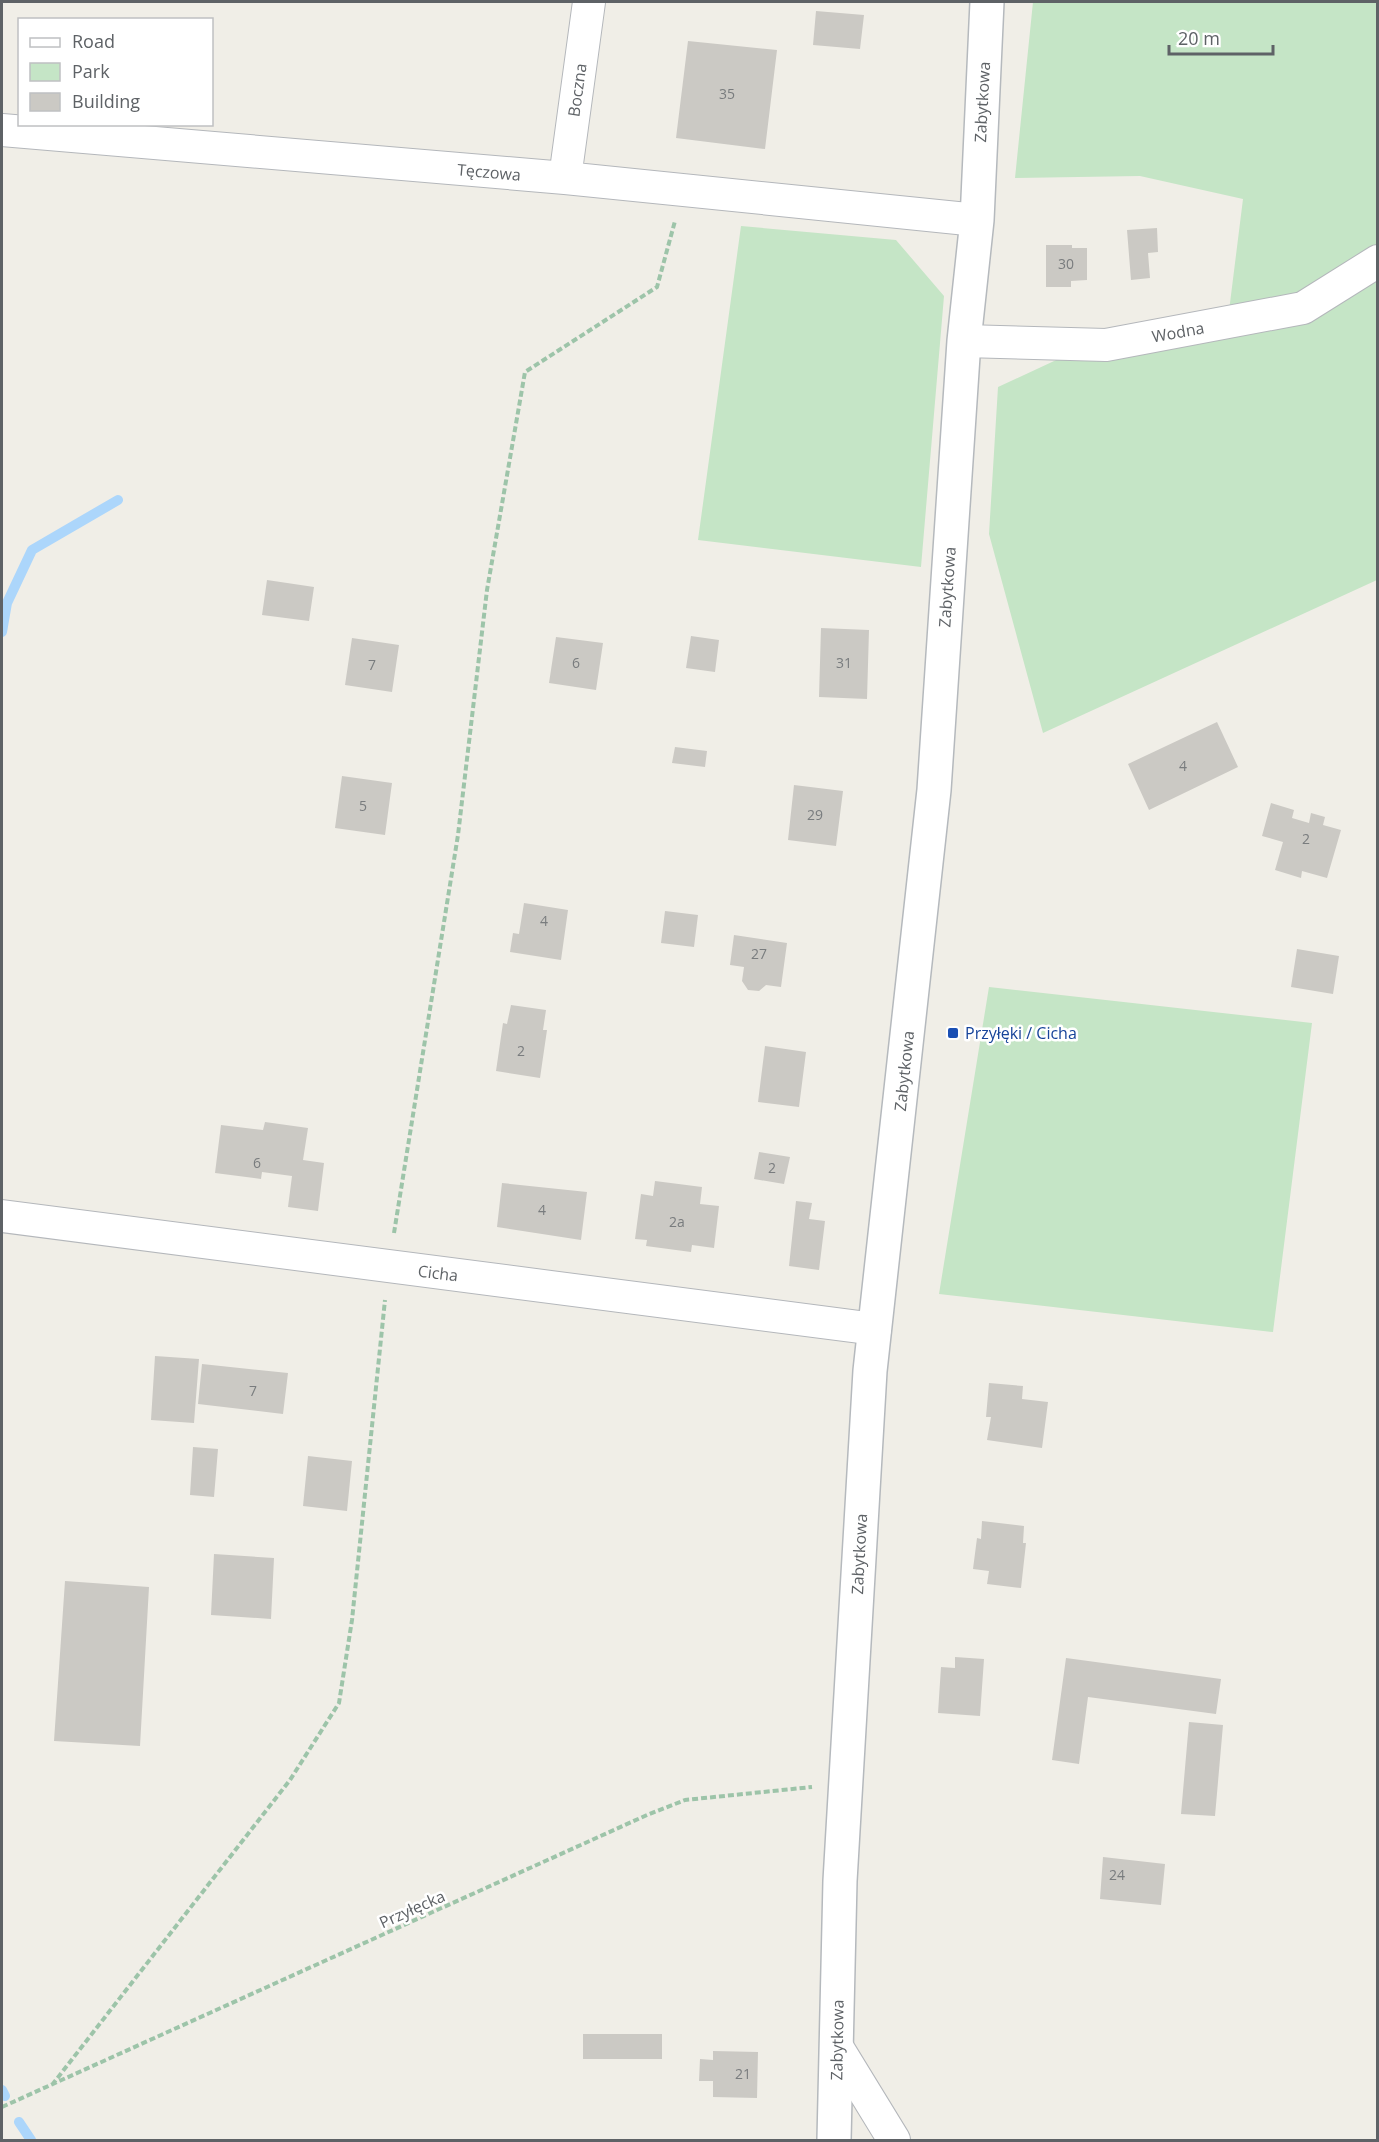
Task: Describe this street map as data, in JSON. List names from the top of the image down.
{
  "streets": {
    "street": [
      "Boczna",
      "Zabytkowa",
      "Tęczowa",
      "Wodna",
      "Cicha"
    ],
    "path": ["Przyłęcka"]
  },
  "crossings": [
    ["Boczna", "Tęczowa"],
    ["Zabytkowa", "Tęczowa"],
    ["Zabytkowa", "Wodna"],
    ["Zabytkowa", "Cicha"],
    ["Zabytkowa", "Przyłęcka"]
  ],
  "places": {
    "transit": ["Przyłęki / Cicha"]
  },
  "house_numbers": [
    "35",
    "30",
    "6",
    "31",
    "7",
    "4",
    "5",
    "29",
    "2",
    "4",
    "27",
    "2",
    "6",
    "2",
    "4",
    "2a",
    "7",
    "24",
    "21"
  ],
  "legend": ["Road", "Park", "Building"],
  "scale_bar": "20 m"
}
